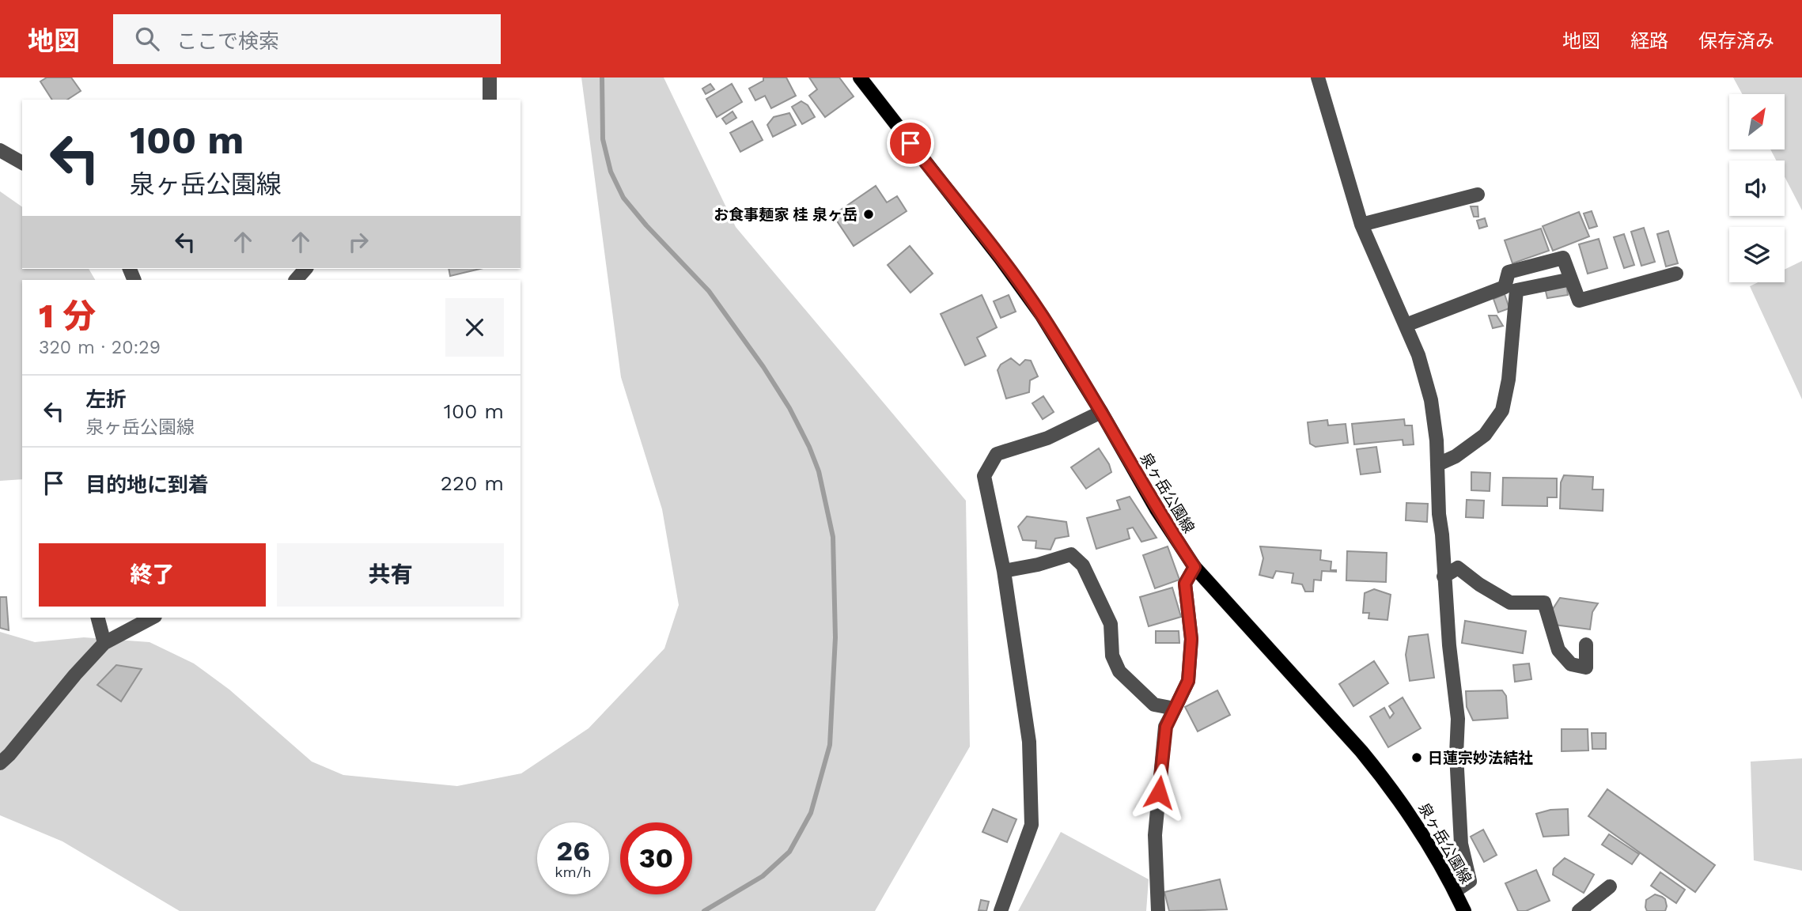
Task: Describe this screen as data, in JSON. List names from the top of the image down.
{
  "streets": {
    "main road": ["泉ヶ岳公園線"]
  },
  "places": ["お食事麺家 桂 泉ヶ岳", "日蓮宗妙法結社"],
  "north": "top right",
  "page": {
    "header": "地図",
    "search": "ここで検索",
    "nav": ["地図", "経路", "保存済み"],
    "turn": ["100 m", "泉ヶ岳公園線"],
    "heading": ["1 分", "320 m · 20:29"],
    "list": [
      {
        "name": "左折",
        "note": "泉ヶ岳公園線",
        "value": "100 m"
      },
      {
        "name": "目的地に到着",
        "value": "220 m"
      }
    ],
    "buttons": ["終了", "共有"],
    "speed": "26 km/h",
    "limit": "30"
  }
}
